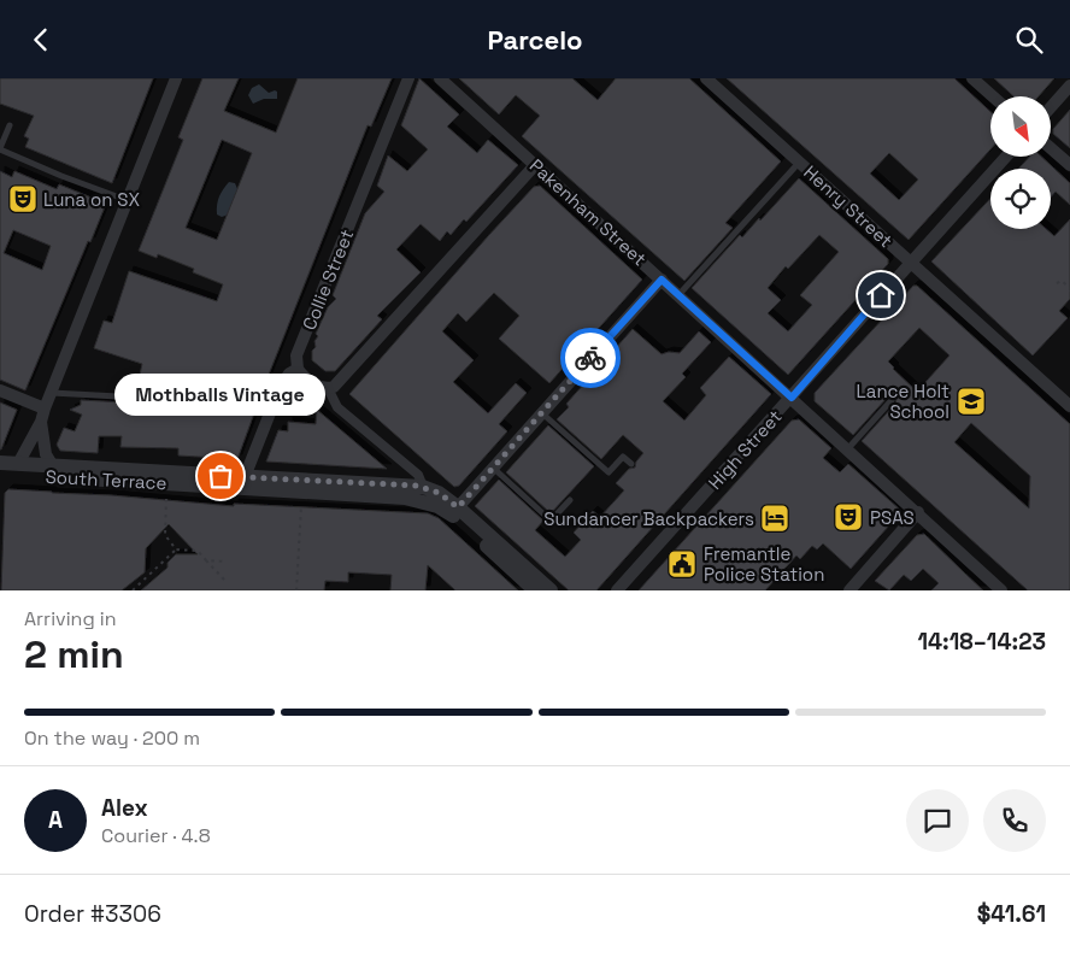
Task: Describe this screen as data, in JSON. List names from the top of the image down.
{
  "streets": {
    "street": [
      "Henry Street",
      "Pakenham Street",
      "Collie Street",
      "High Street",
      "South Terrace"
    ]
  },
  "crossings": [
    ["Henry Street", "High Street"],
    ["Pakenham Street", "High Street"]
  ],
  "places": {
    "theatre": ["Luna on SX", "PSAS"],
    "school or university": ["Lance Holt School"],
    "other": ["Mothballs Vintage"],
    "hotel": ["Sundancer Backpackers"],
    "public building": ["Fremantle Police Station"]
  },
  "north": "bottom right",
  "page": {
    "header": "Parcelo",
    "bubble": "Mothballs Vintage",
    "heading": ["2 min", "Arriving in", "14:18–14:23"],
    "panel": [
      "Alex",
      "Courier · 4.8",
      "Order #3306",
      "$41.61"
    ],
    "bar": "On the way · 200 m",
    "round": "A"
  }
}
